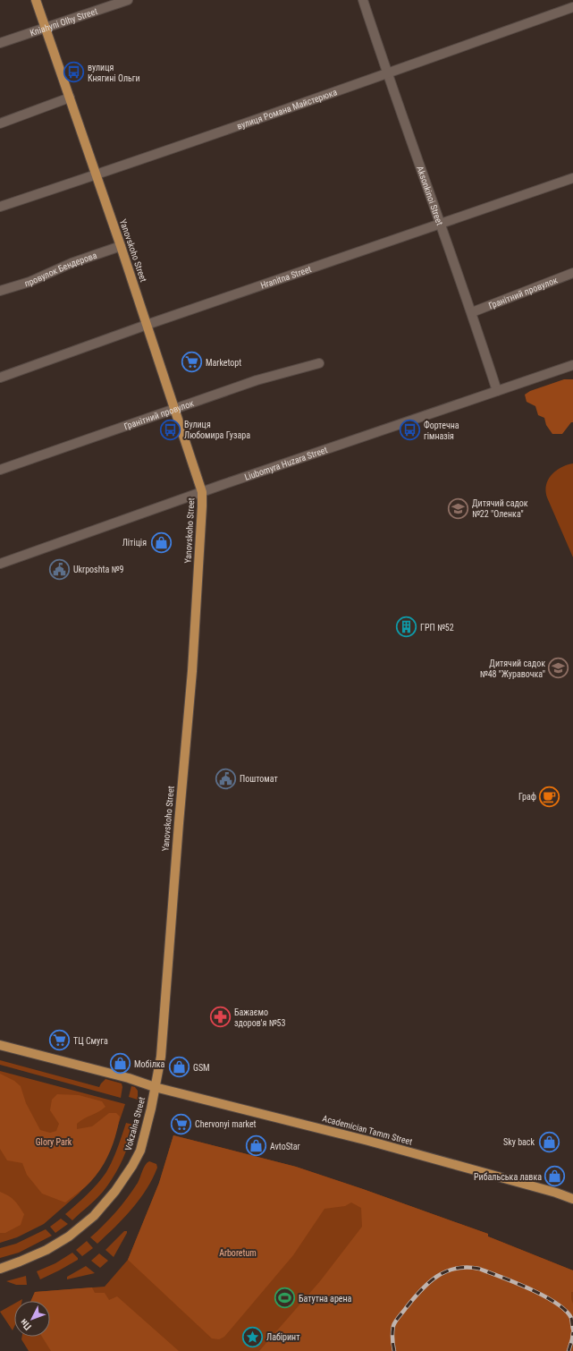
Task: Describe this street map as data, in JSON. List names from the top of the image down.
{
  "streets": {
    "main road": ["Yanovskoho Street", "Vokzalna Street", "Academician Tamm Street"],
    "street": [
      "Kniahyni Olhy Street",
      "вулиця Романа Майстерюка",
      "Aksonkinoi Street",
      "провулок Бендерова",
      "Hranitna Street",
      "Гранітний провулок",
      "Liubomyra Huzara Street"
    ]
  },
  "crossings": [
    ["Kniahyni Olhy Street", "Yanovskoho Street"],
    ["вулиця Романа Майстерюка", "Aksonkinoi Street"],
    ["вулиця Романа Майстерюка", "Yanovskoho Street"],
    ["Aksonkinoi Street", "Hranitna Street"],
    ["Aksonkinoi Street", "Гранітний провулок"],
    ["Aksonkinoi Street", "Liubomyra Huzara Street"],
    ["Yanovskoho Street", "провулок Бендерова"],
    ["Yanovskoho Street", "Hranitna Street"],
    ["Yanovskoho Street", "Гранітний провулок"],
    ["Yanovskoho Street", "Liubomyra Huzara Street"],
    ["Yanovskoho Street", "Vokzalna Street"],
    ["Yanovskoho Street", "Academician Tamm Street"],
    ["Vokzalna Street", "Academician Tamm Street"]
  ],
  "parks": ["Glory Park", "Arboretum"],
  "places": {
    "bus stop": ["вулиця Княгині Ольги", "Вулиця Любомира Гузара", "Фортечна гімназія"],
    "supermarket": ["Marketopt", "ТЦ Смуга", "Chervonyi market"],
    "school or university": ["Дитячий садок №22 \"Оленка\"", "Дитячий садок №48 \"Журавочка\""],
    "shop": [
      "Літіція",
      "Мобілка",
      "GSM",
      "Sky back",
      "AvtoStar",
      "Рибальська лавка"
    ],
    "public building": ["Ukrposhta №9", "Поштомат"],
    "building": ["ГРП №52"],
    "cafe": ["Граф"],
    "pharmacy": ["Бажаємо здоров'я №53"],
    "sports": ["Батутна арена"],
    "place": ["Лабіринт"]
  },
  "north": "bottom left"
}
